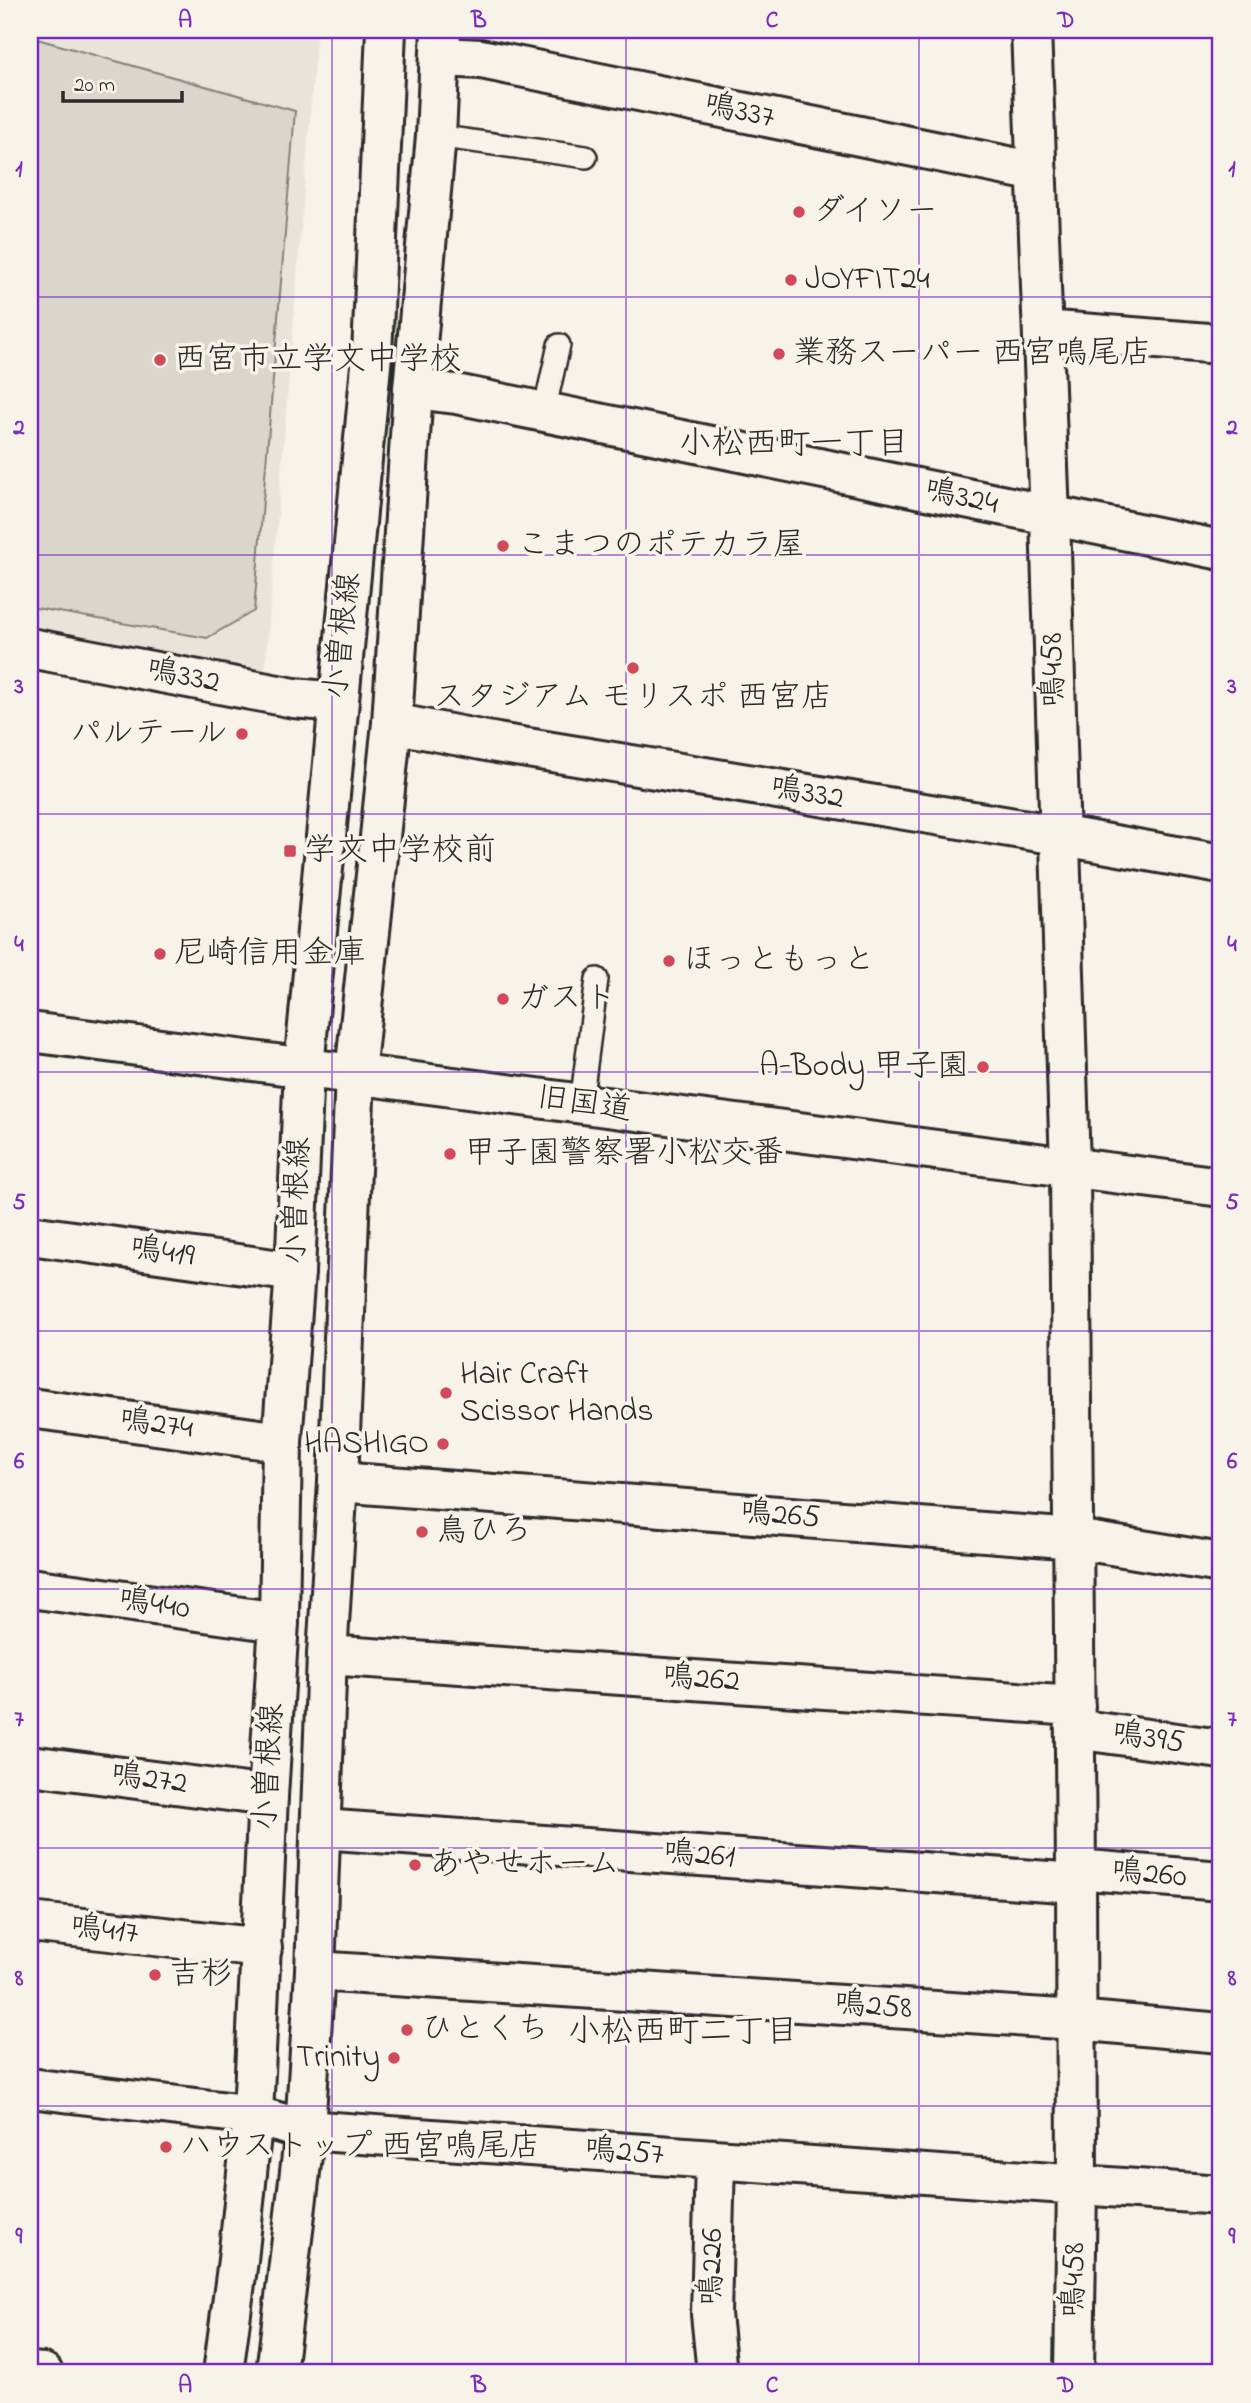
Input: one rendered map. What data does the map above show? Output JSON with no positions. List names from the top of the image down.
{
  "streets": {
    "street": [
      "鳴337",
      "鳴324",
      "小曽根線",
      "鳴458",
      "鳴332",
      "旧国道",
      "鳴419",
      "鳴274",
      "鳴265",
      "鳴440",
      "鳴262",
      "鳴395",
      "鳴272",
      "鳴261",
      "鳴260",
      "鳴417",
      "鳴258",
      "鳴257",
      "鳴226"
    ]
  },
  "crossings": [
    ["鳴337", "小曽根線"],
    ["鳴337", "鳴458"],
    ["鳴324", "小曽根線"],
    ["鳴324", "鳴458"],
    ["小曽根線", "鳴332"],
    ["小曽根線", "旧国道"],
    ["小曽根線", "鳴419"],
    ["小曽根線", "鳴274"],
    ["小曽根線", "鳴265"],
    ["小曽根線", "鳴440"],
    ["小曽根線", "鳴262"],
    ["小曽根線", "鳴272"],
    ["小曽根線", "鳴261"],
    ["小曽根線", "鳴417"],
    ["小曽根線", "鳴258"],
    ["小曽根線", "鳴257"],
    ["鳴458", "鳴332"],
    ["鳴458", "旧国道"],
    ["鳴458", "鳴265"],
    ["鳴458", "鳴262"],
    ["鳴458", "鳴395"],
    ["鳴458", "鳴261"],
    ["鳴458", "鳴260"],
    ["鳴458", "鳴258"],
    ["鳴458", "鳴257"],
    ["鳴262", "鳴395"],
    ["鳴261", "鳴260"],
    ["鳴257", "鳴226"]
  ],
  "districts": ["小松西町一丁目", "小松西町二丁目"],
  "places": {
    "other": [
      "ダイソー",
      "JOYFIT24",
      "業務スーパー 西宮鳴尾店",
      "西宮市立学文中学校",
      "こまつのポテカラ屋",
      "スタジアム モリスポ 西宮店",
      "パルテール",
      "尼崎信用金庫",
      "ほっともっと",
      "ガスト",
      "A-Body 甲子園",
      "甲子園警察署小松交番",
      "Hair Craft Scissor Hands",
      "HASHIGO",
      "鳥ひろ",
      "あやせホーム",
      "吉杉",
      "ひとくち",
      "Trinity",
      "ハウストップ 西宮鳴尾店"
    ],
    "transit": ["学文中学校前"]
  },
  "scale_bar": "20 m",
  "grid": {
    "columns": [
      "A",
      "B",
      "C",
      "D"
    ],
    "rows": [
      "1",
      "2",
      "3",
      "4",
      "5",
      "6",
      "7",
      "8",
      "9"
    ]
  }
}
